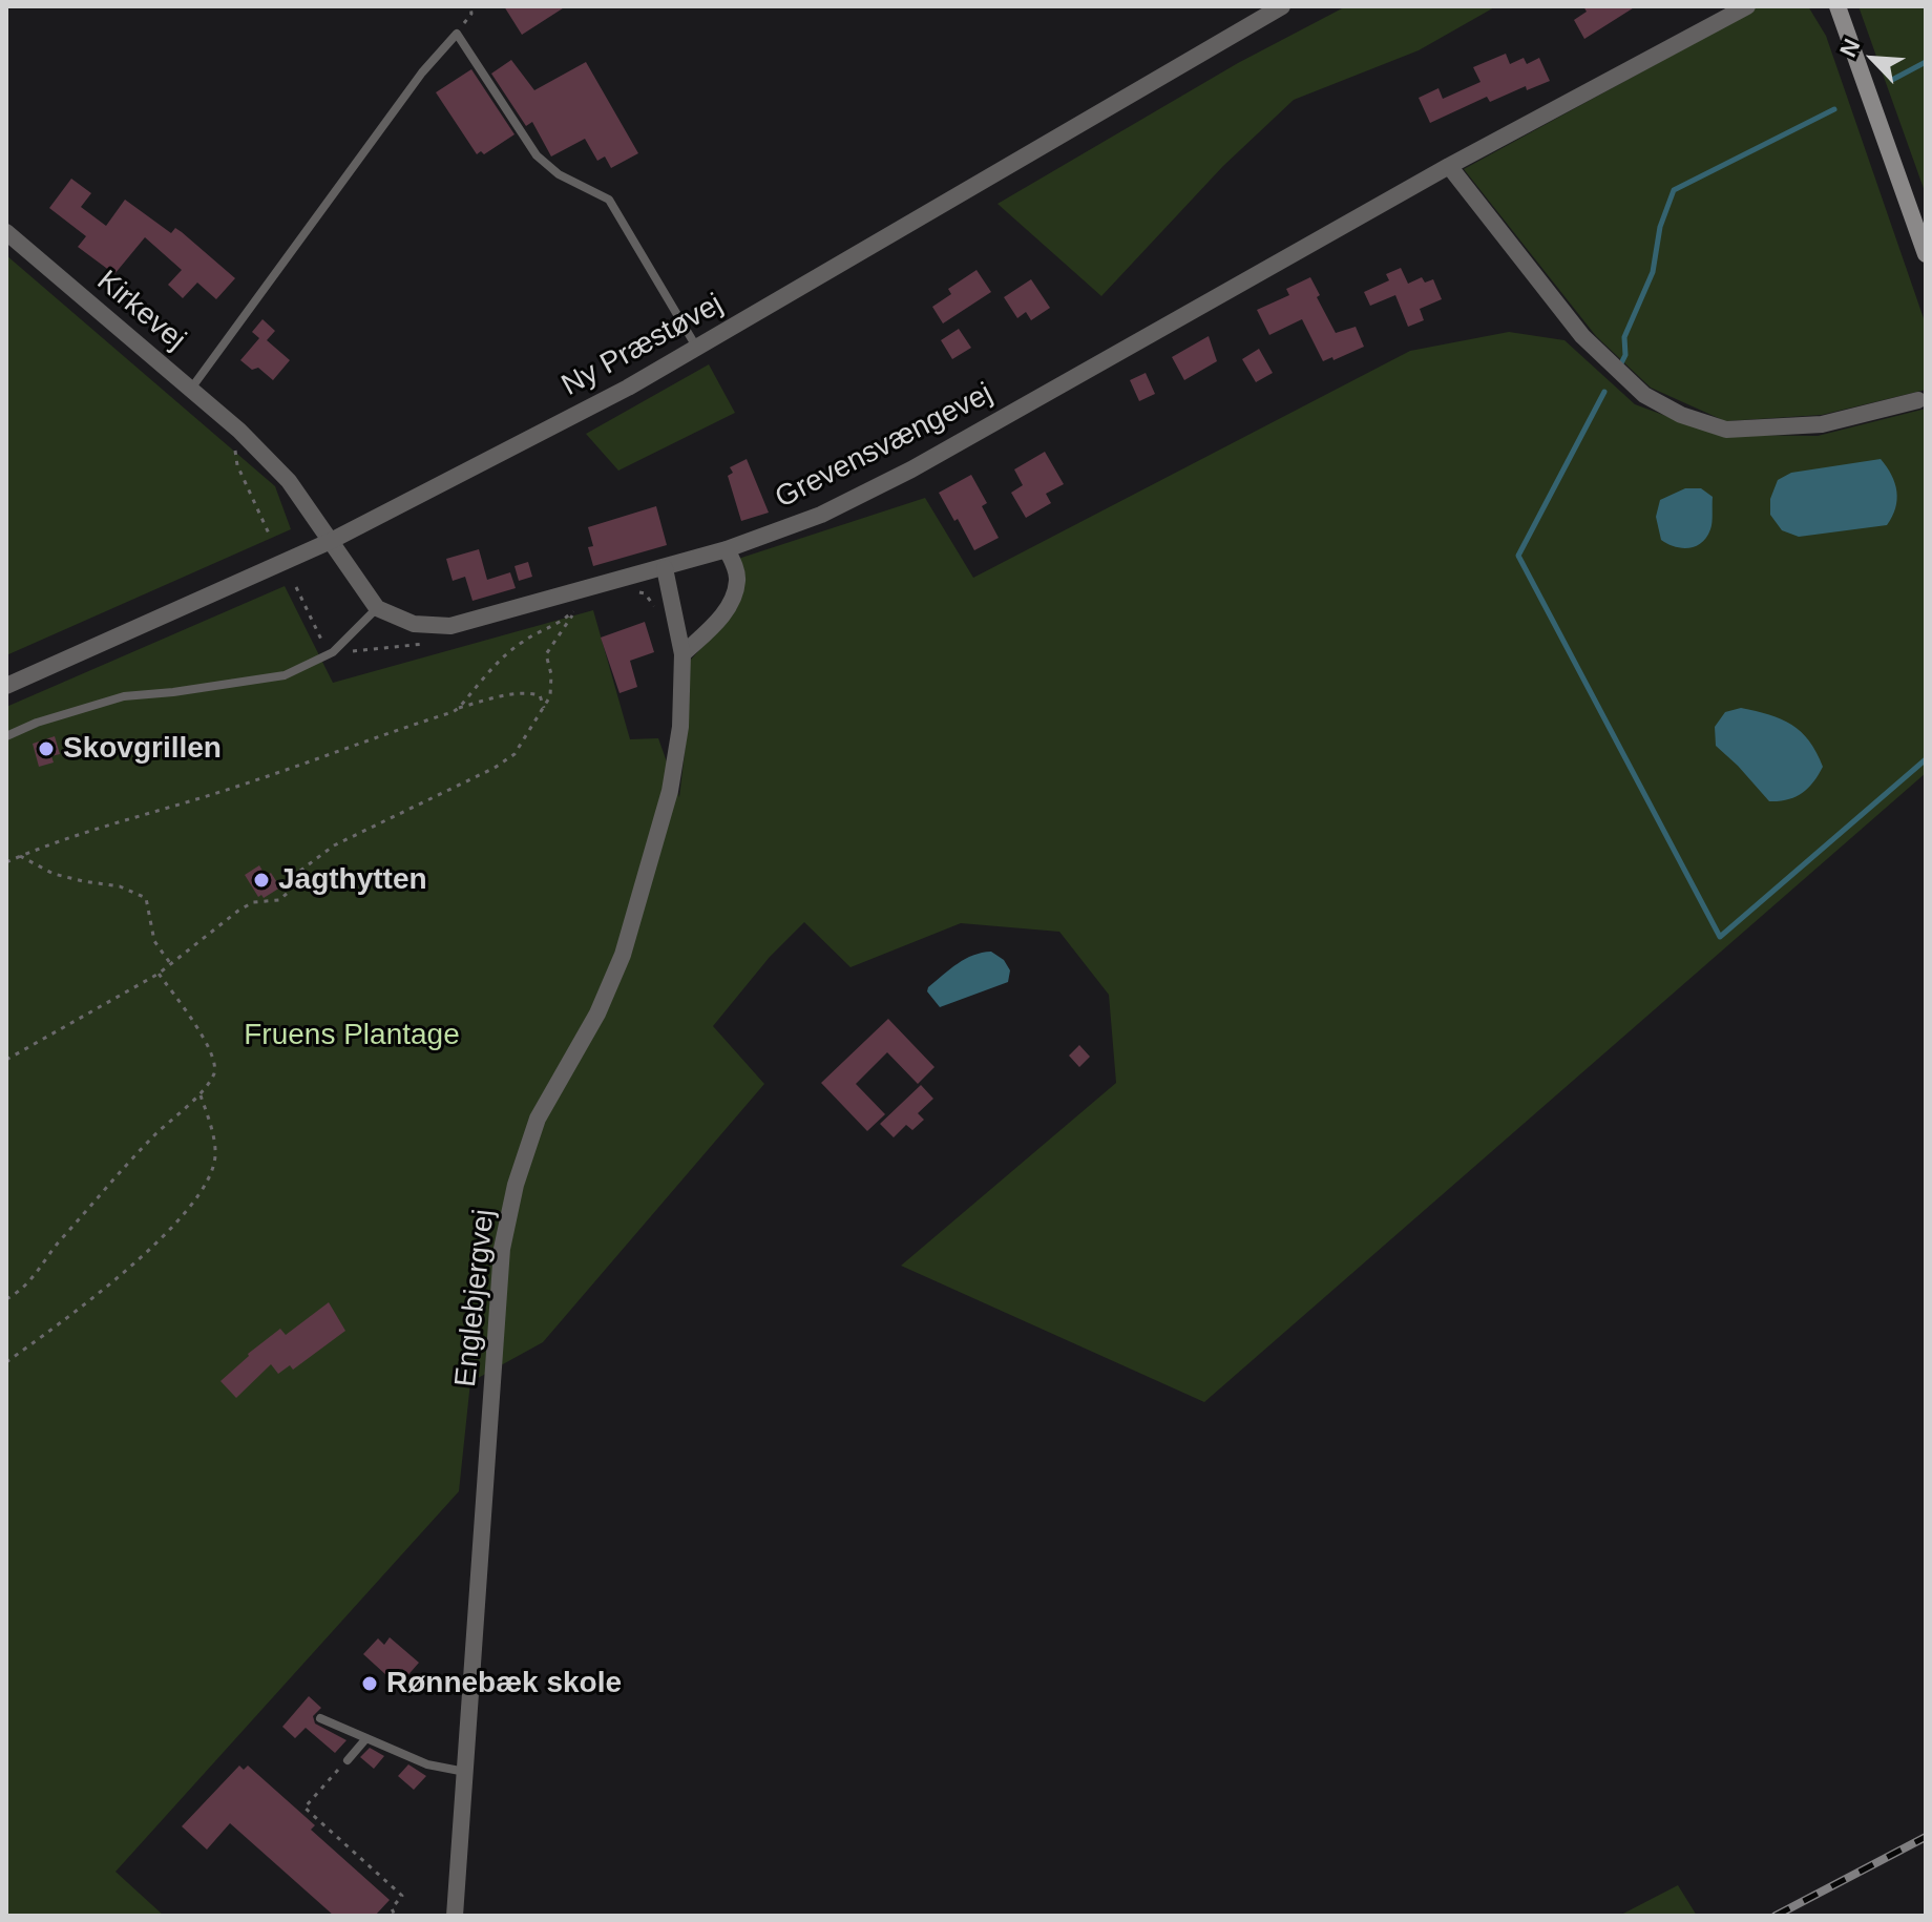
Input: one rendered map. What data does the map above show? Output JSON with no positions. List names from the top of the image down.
{
  "streets": {
    "street": [
      "Kirkevej",
      "Ny Præstøvej",
      "Grevensvængevej",
      "Englebjergvej"
    ]
  },
  "crossings": [
    ["Kirkevej", "Ny Præstøvej"],
    ["Grevensvængevej", "Englebjergvej"]
  ],
  "parks": ["Fruens Plantage"],
  "places": ["Skovgrillen", "Jagthytten", "Rønnebæk skole"],
  "north": "top left"
}
